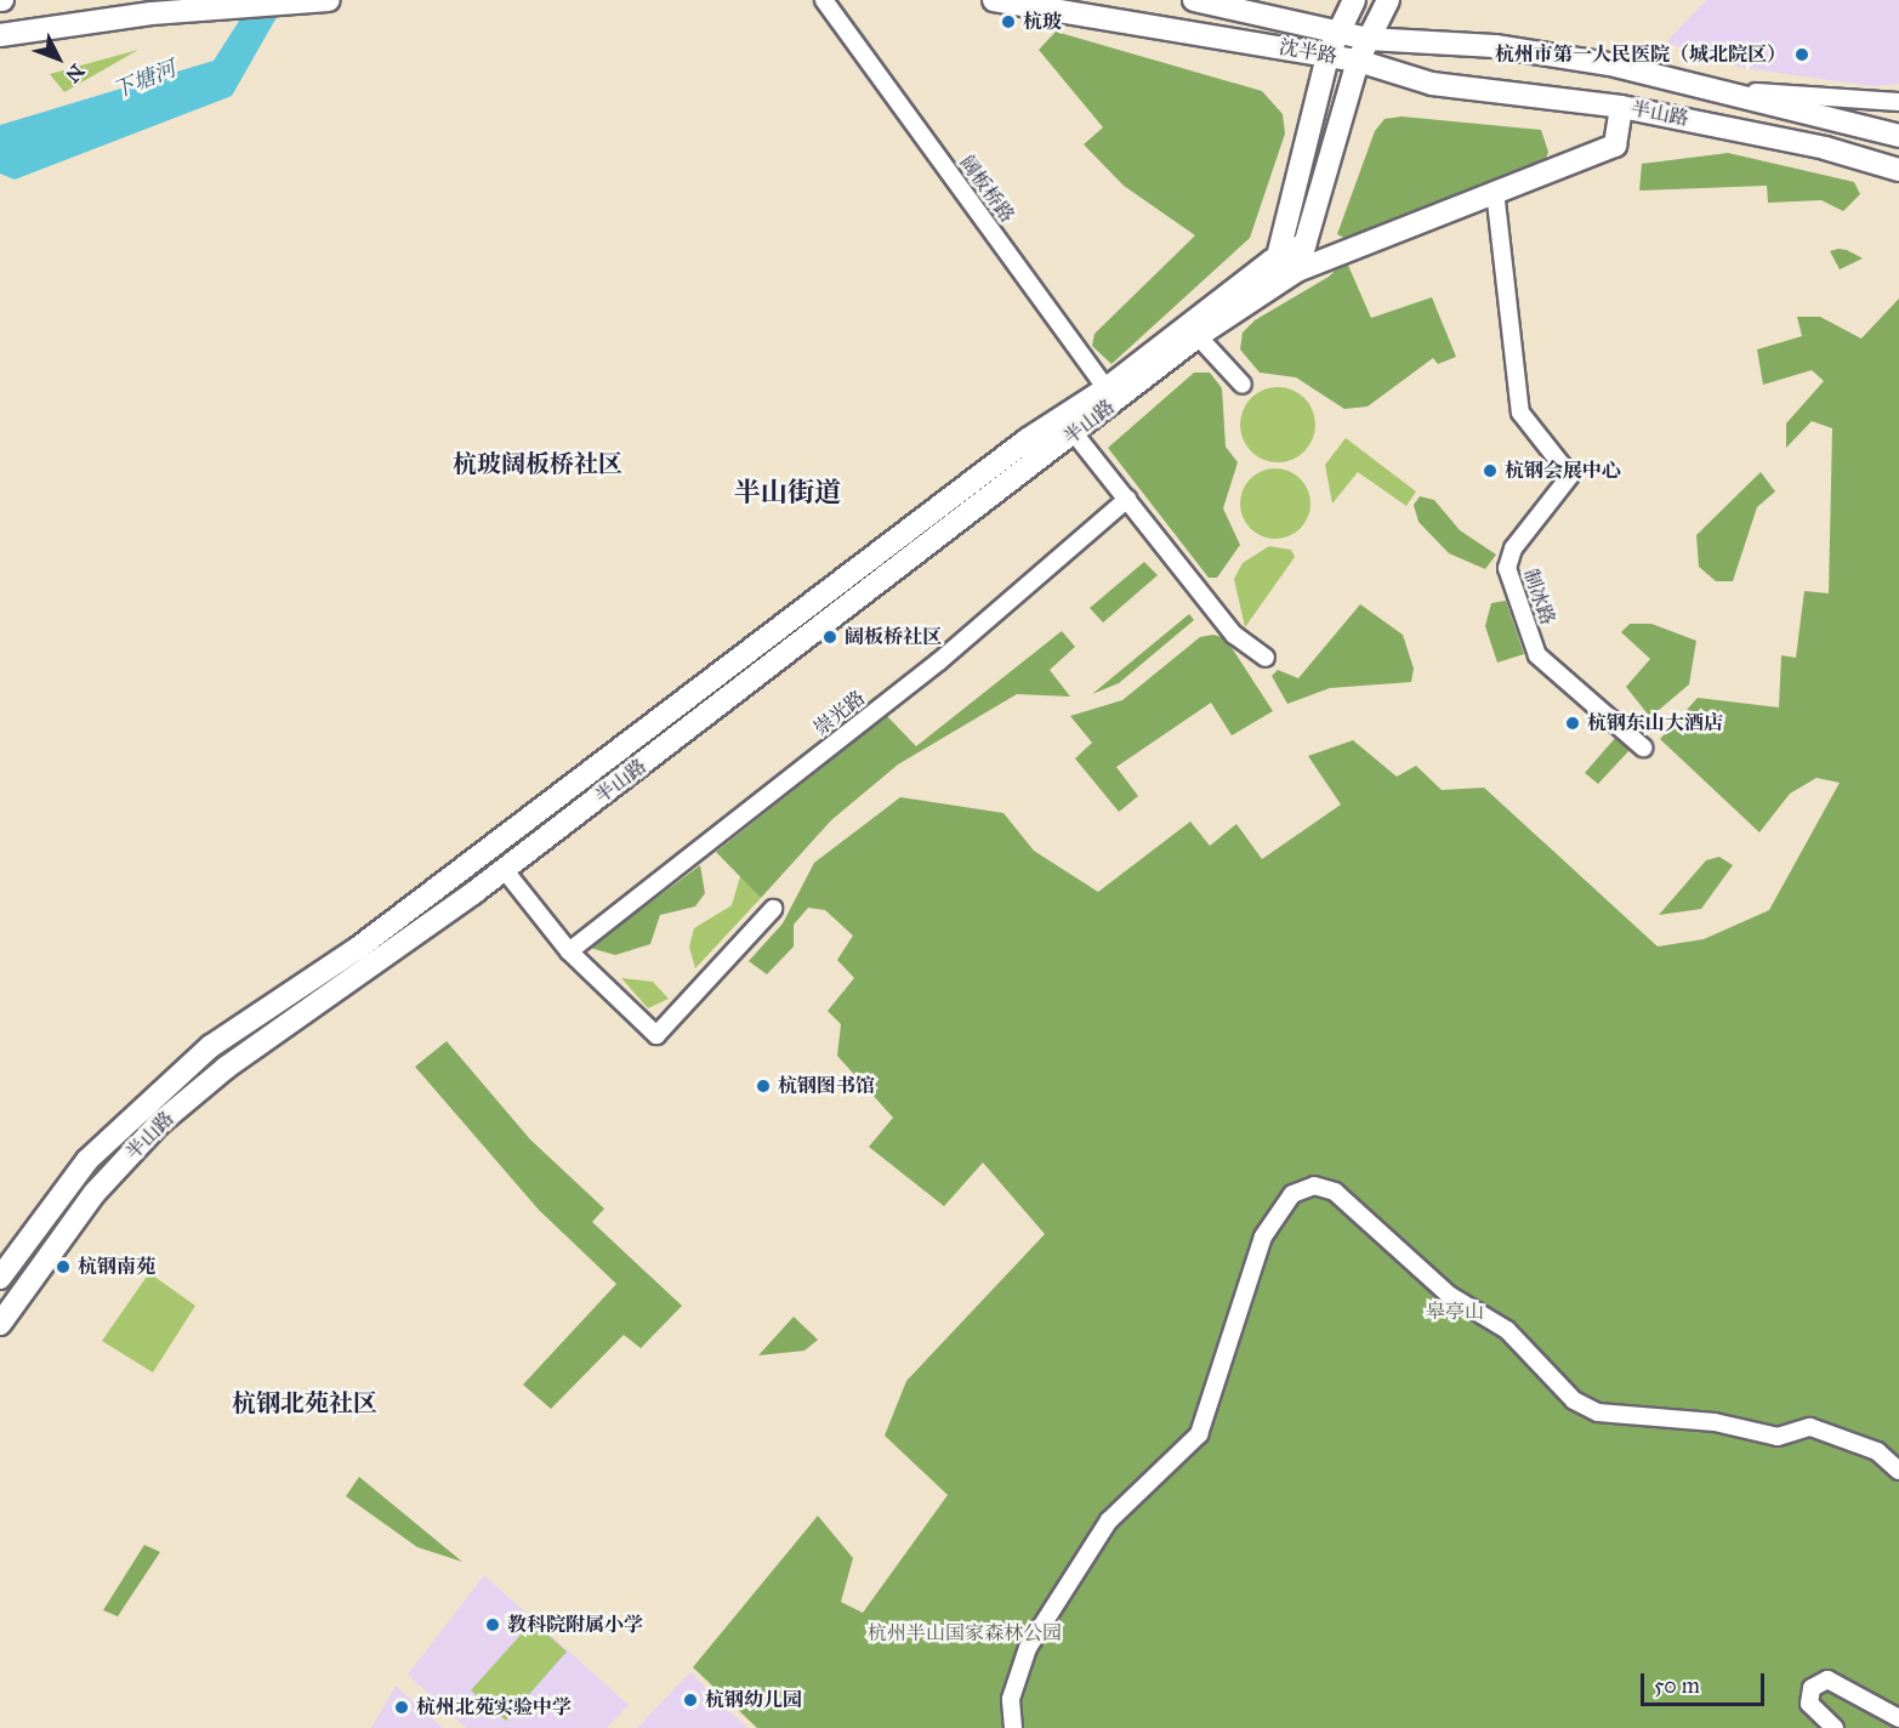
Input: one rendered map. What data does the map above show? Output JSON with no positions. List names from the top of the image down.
{
  "streets": {
    "main road": ["沈半路", "半山路"],
    "street": ["阔板桥路", "制冰路", "崇光路"]
  },
  "crossings": [
    ["沈半路", "半山路"],
    ["半山路", "阔板桥路"],
    ["半山路", "制冰路"]
  ],
  "districts": ["杭玻阔板桥社区", "半山街道", "杭钢北苑社区"],
  "water": ["下塘河"],
  "parks": ["皋亭山", "杭州半山国家森林公园"],
  "places": [
    "杭玻",
    "杭州市第一人民医院（城北院区）",
    "杭钢会展中心",
    "阔板桥社区",
    "杭钢东山大酒店",
    "杭钢图书馆",
    "杭钢南苑",
    "教科院附属小学",
    "杭钢幼儿园",
    "杭州北苑实验中学"
  ],
  "scale_bar": "50 m",
  "north": "bottom right"
}
